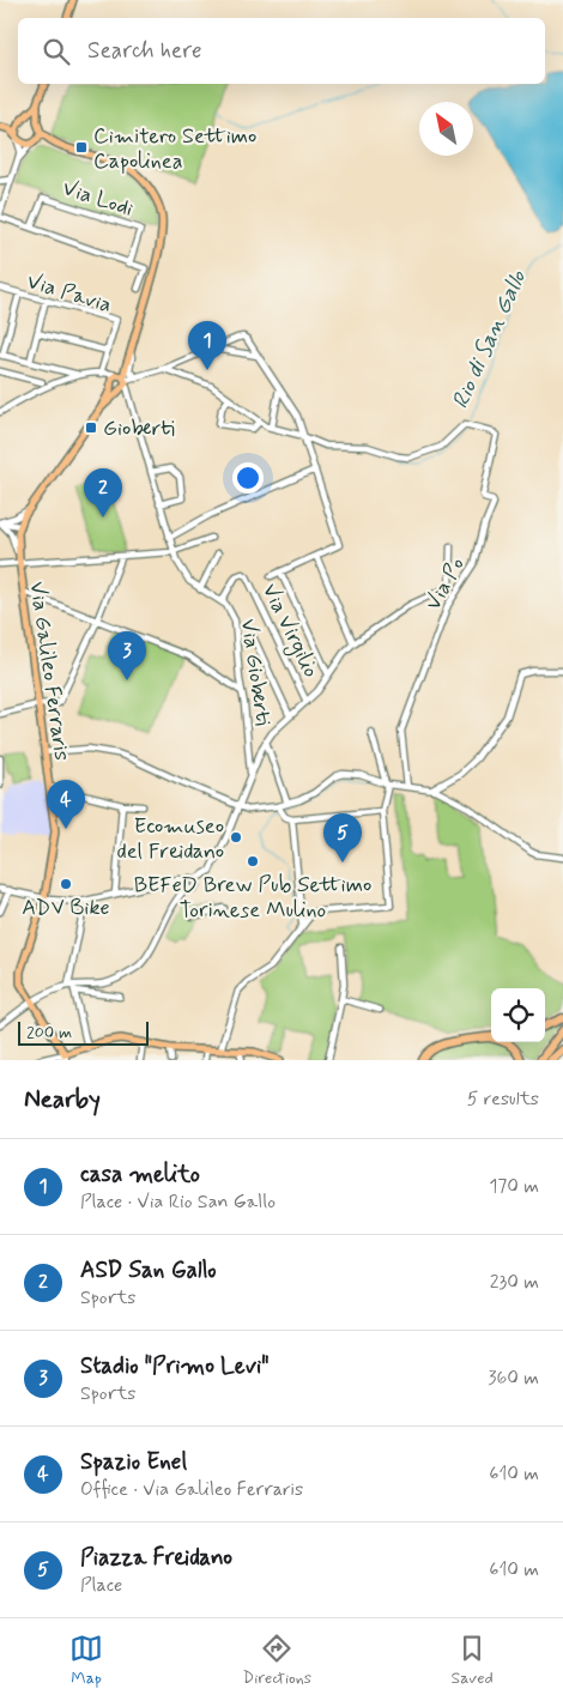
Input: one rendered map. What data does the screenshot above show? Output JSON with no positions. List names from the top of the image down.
{
  "streets": {
    "main road": ["Via Galileo Ferraris"],
    "street": [
      "Via Lodi",
      "Via Pavia",
      "Via Po",
      "Via Virgilio",
      "Via Gioberti"
    ]
  },
  "crossings": [
    ["Via Virgilio", "Via Gioberti"]
  ],
  "water": ["Rio di San Gallo"],
  "places": {
    "transit": ["Cimitero Settimo Capolinea", "Gioberti"],
    "other": ["Ecomuseo del Freidano", "BEFeD Brew Pub Settimo Torinese Mulino", "ADV Bike"]
  },
  "scale_bar": "200 m",
  "north": "top left",
  "page": {
    "search": "Search here",
    "pins": [
      "1",
      "2",
      "3",
      "4",
      "5"
    ],
    "scale": "200 m",
    "heading": ["Nearby", "5 results"],
    "list": [
      {
        "mark": "1",
        "name": "casa melito",
        "note": "Place · Via Rio San Gallo",
        "value": "170 m"
      },
      {
        "mark": "2",
        "name": "ASD San Gallo",
        "note": "Sports",
        "value": "230 m"
      },
      {
        "mark": "3",
        "name": "Stadio \"Primo Levi\"",
        "note": "Sports",
        "value": "360 m"
      },
      {
        "mark": "4",
        "name": "Spazio Enel",
        "note": "Office · Via Galileo Ferraris",
        "value": "610 m"
      },
      {
        "mark": "5",
        "name": "Piazza Freidano",
        "note": "Place",
        "value": "610 m"
      }
    ],
    "nav": ["Map", "Directions", "Saved"]
  }
}
